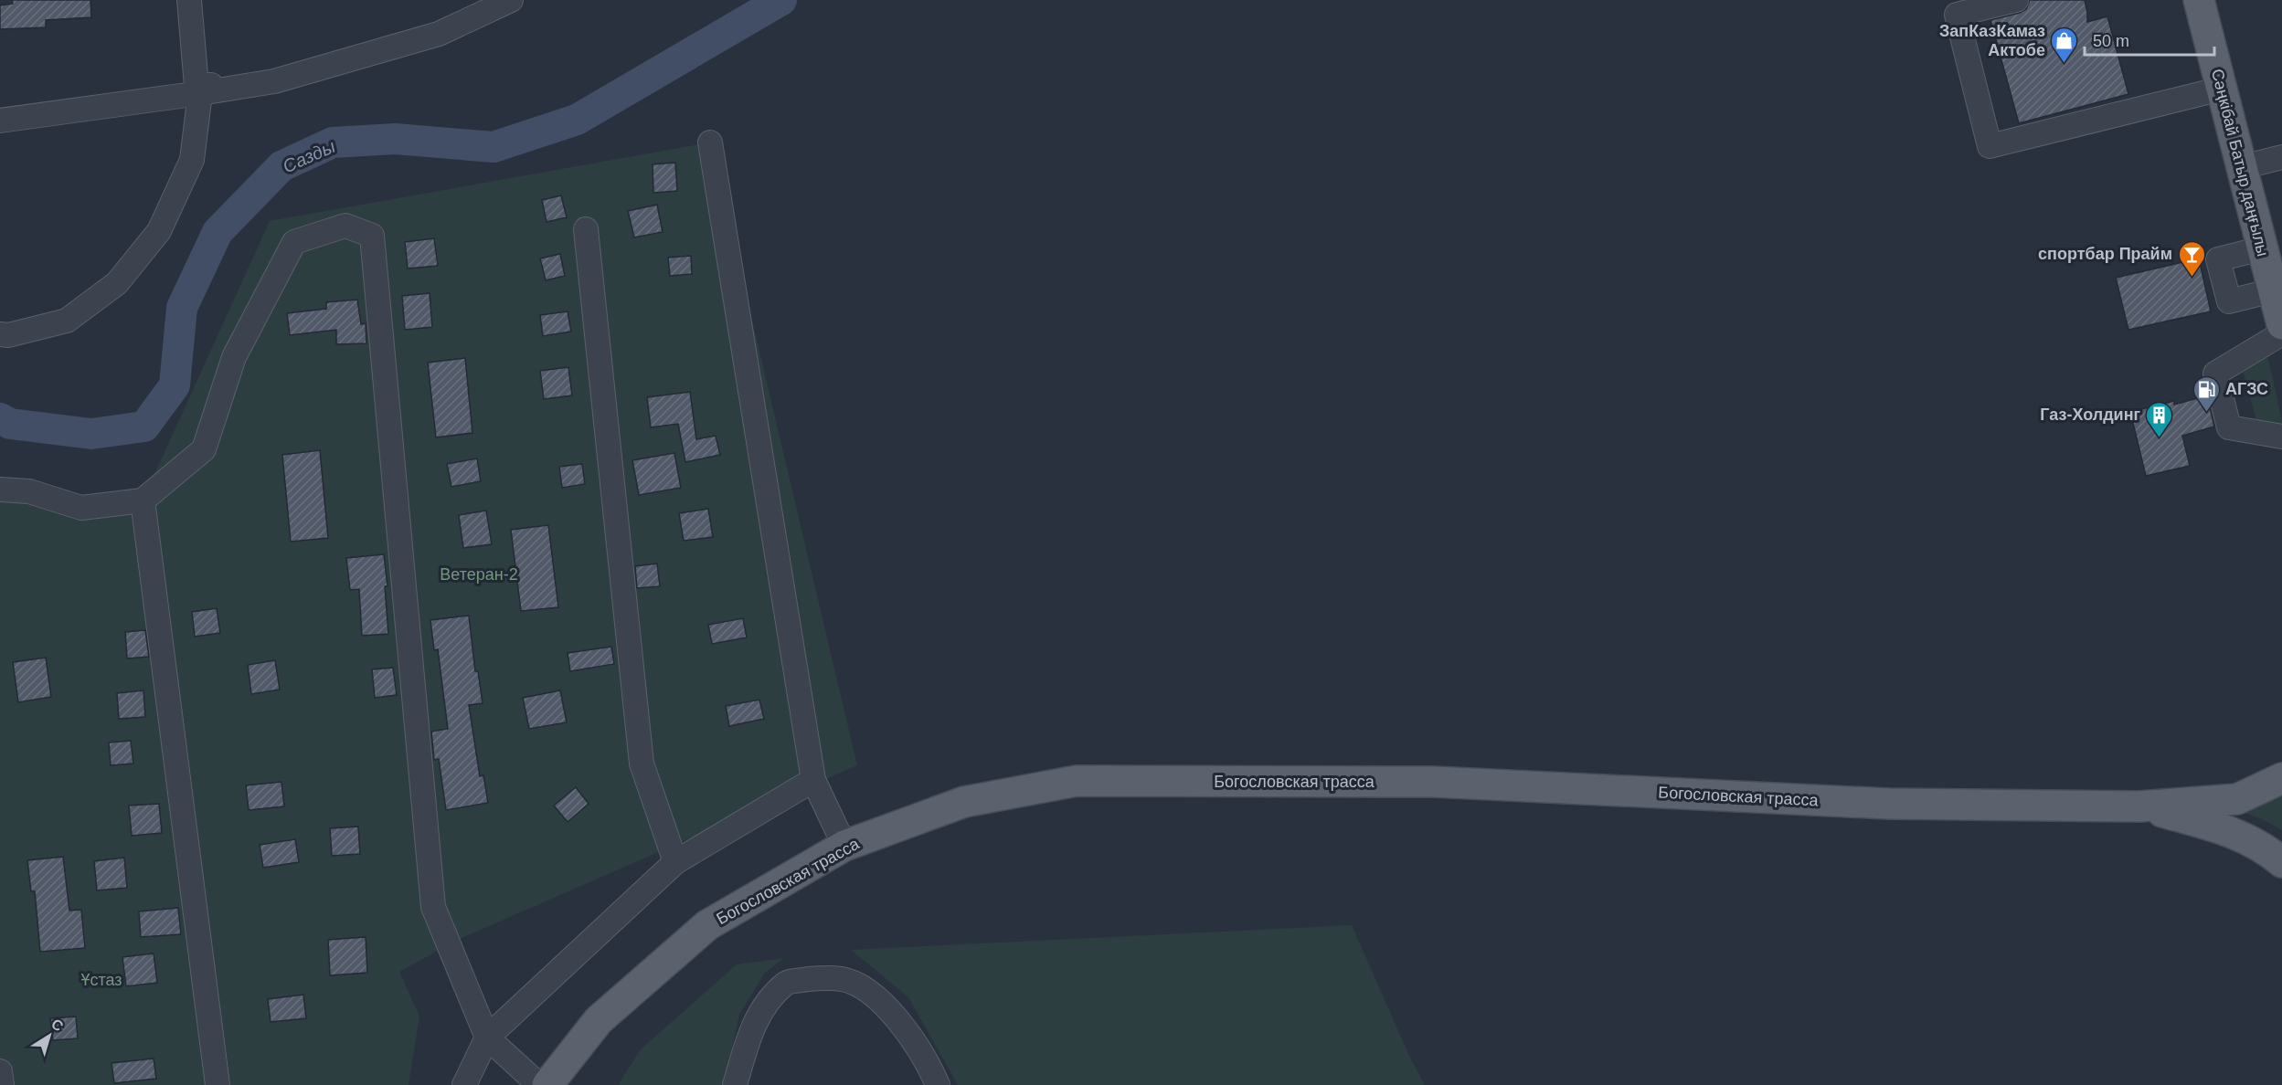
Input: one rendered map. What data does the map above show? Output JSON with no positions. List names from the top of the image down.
{
  "streets": {
    "main road": ["Сәңкібай Батыр даңғылы", "Богословская трасса"]
  },
  "water": ["Сазды"],
  "parks": ["Ветеран-2", "Ұстаз"],
  "places": {
    "shop": ["ЗапКазКамаз Актобе"],
    "bar": ["спортбар Прайм"],
    "fuel station": ["АГЗС"],
    "building": ["Газ-Холдинг"]
  },
  "scale_bar": "50 m",
  "north": "top right"
}
